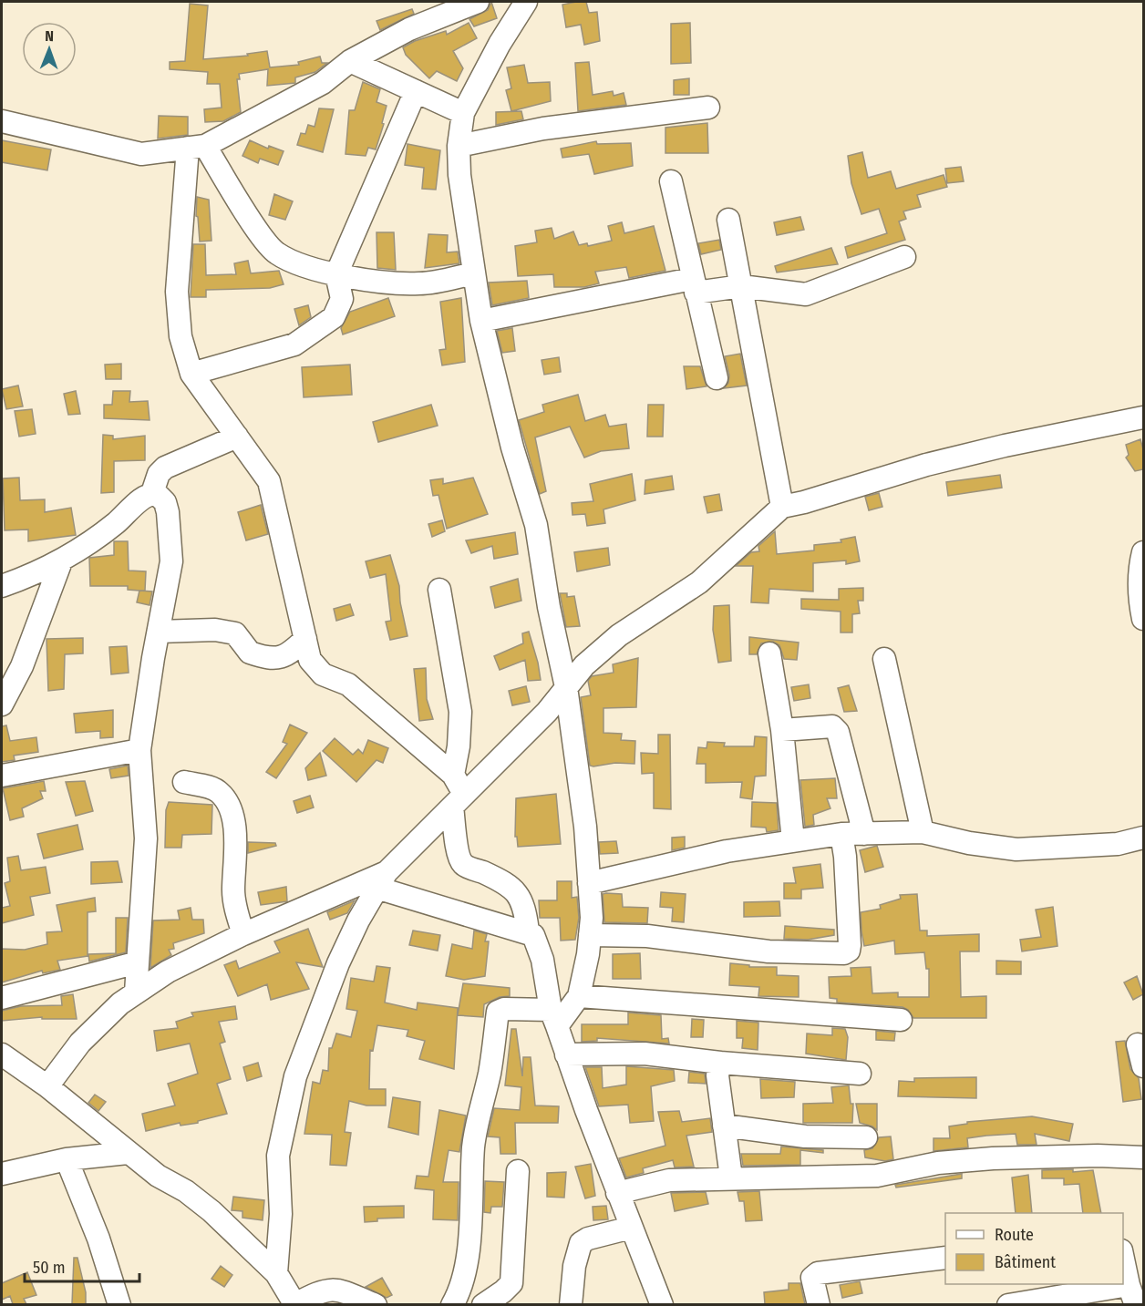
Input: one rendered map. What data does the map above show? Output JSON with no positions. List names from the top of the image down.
{
  "legend": ["Route", "Bâtiment"],
  "scale_bar": "50 m",
  "north": "top"
}
